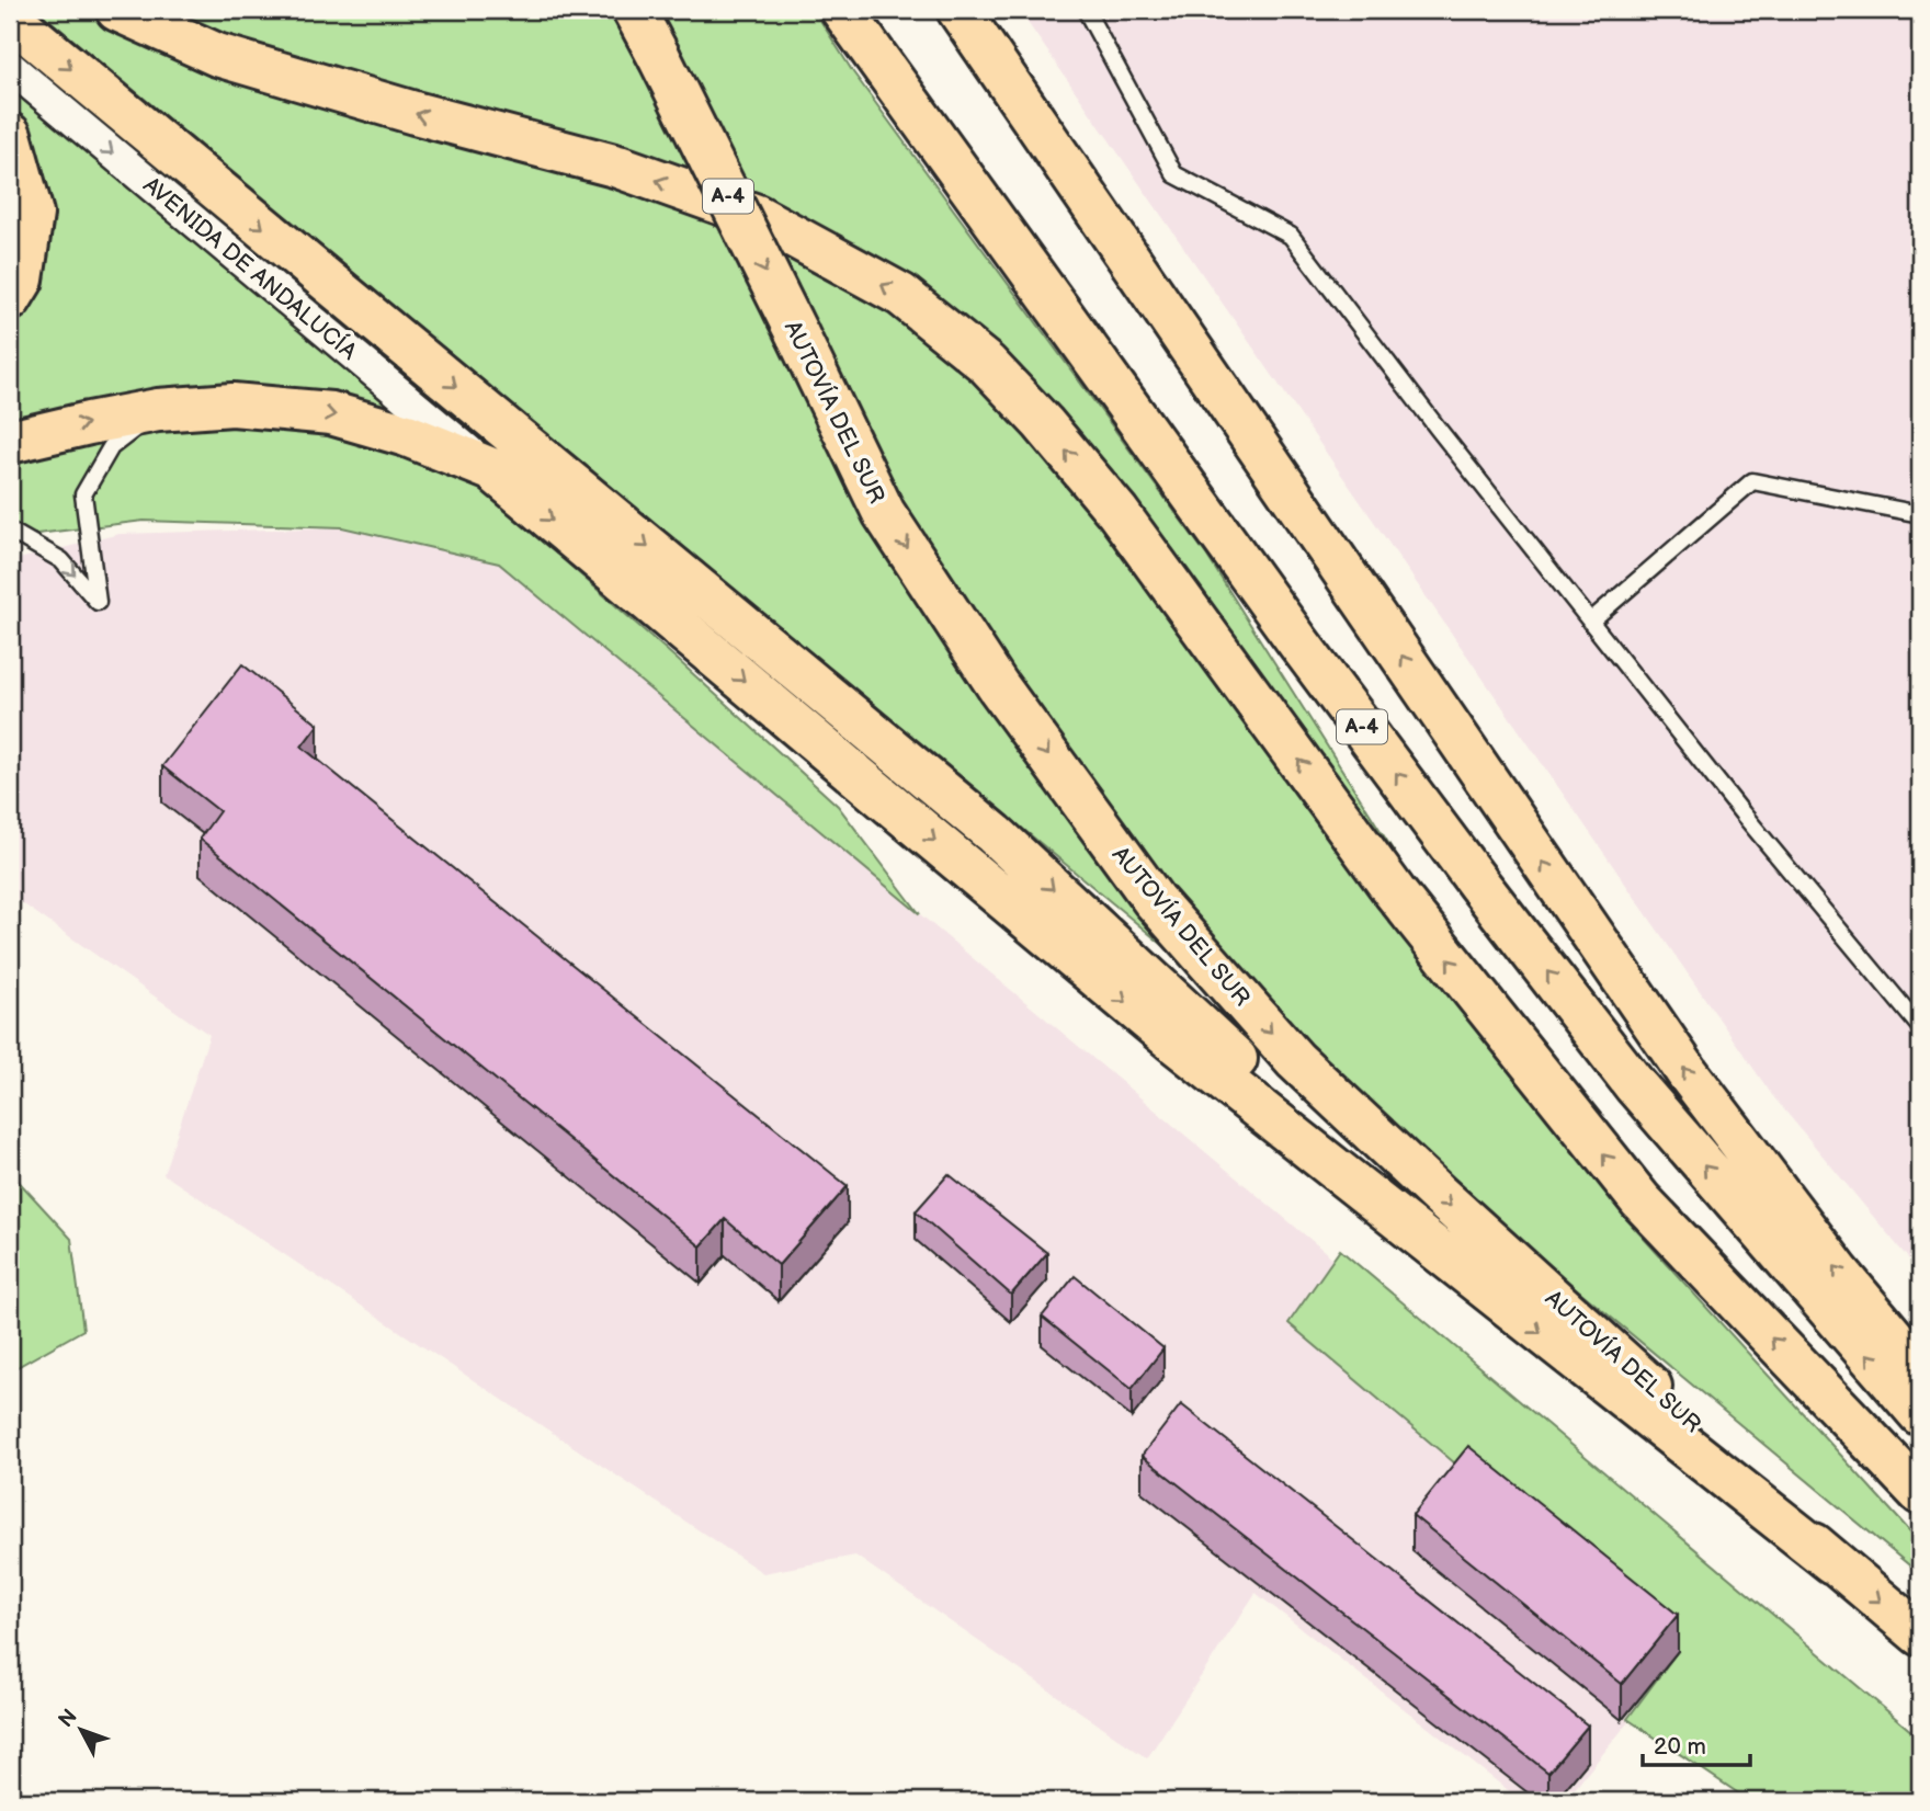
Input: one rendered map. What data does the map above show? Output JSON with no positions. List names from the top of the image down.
{
  "streets": {
    "highway": ["A-4", "AUTOVÍA DEL SUR"],
    "street": ["AVENIDA DE ANDALUCÍA"]
  },
  "one_way": ["AVENIDA DE ANDALUCÍA"],
  "scale_bar": "20 m",
  "north": "top left"
}
